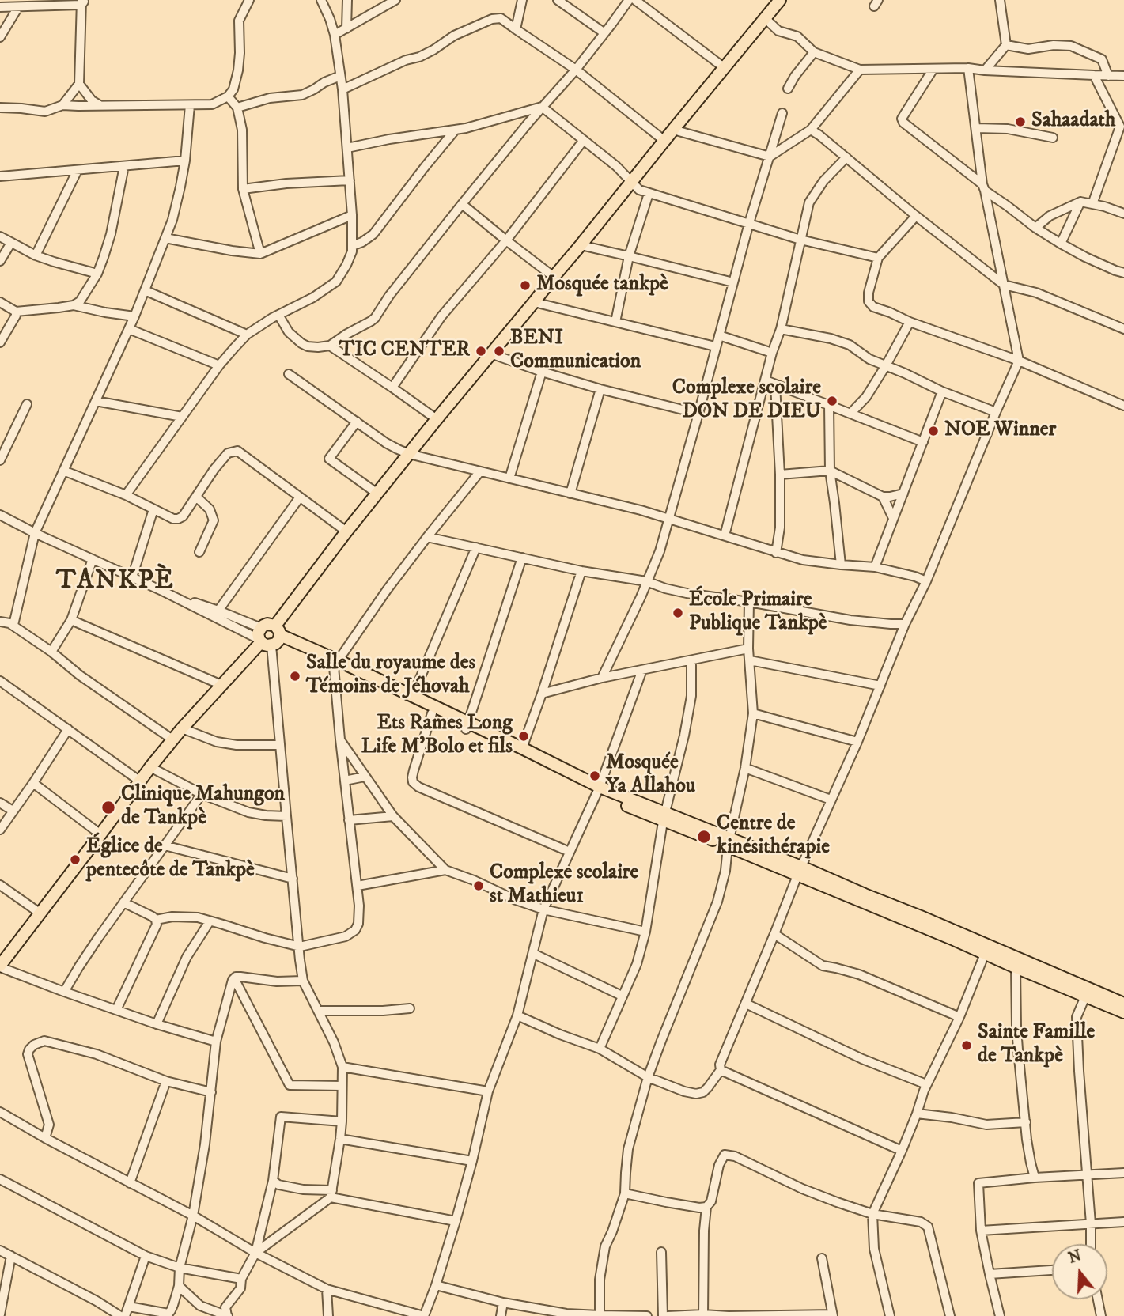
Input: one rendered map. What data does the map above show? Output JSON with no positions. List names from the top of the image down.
{
  "districts": ["TANKPÈ"],
  "places": [
    "Sahaadath",
    "Mosquée tankpè",
    "TIC CENTER",
    "BENI Communication",
    "Complexe scolaire DON DE DIEU",
    "NOE Winner",
    "École Primaire Publique Tankpè",
    "Salle du royaume des Témoins de Jéhovah",
    "Ets Rames Long Life M'Bolo et fils",
    "Mosquée Ya Allahou",
    "Clinique Mahungon de Tankpè",
    "Centre de kinésithérapie",
    "Églice de pentecôte de Tankpè",
    "Complexe scolaire st Mathieu1",
    "Sainte Famille de Tankpè"
  ],
  "north": "top"
}
